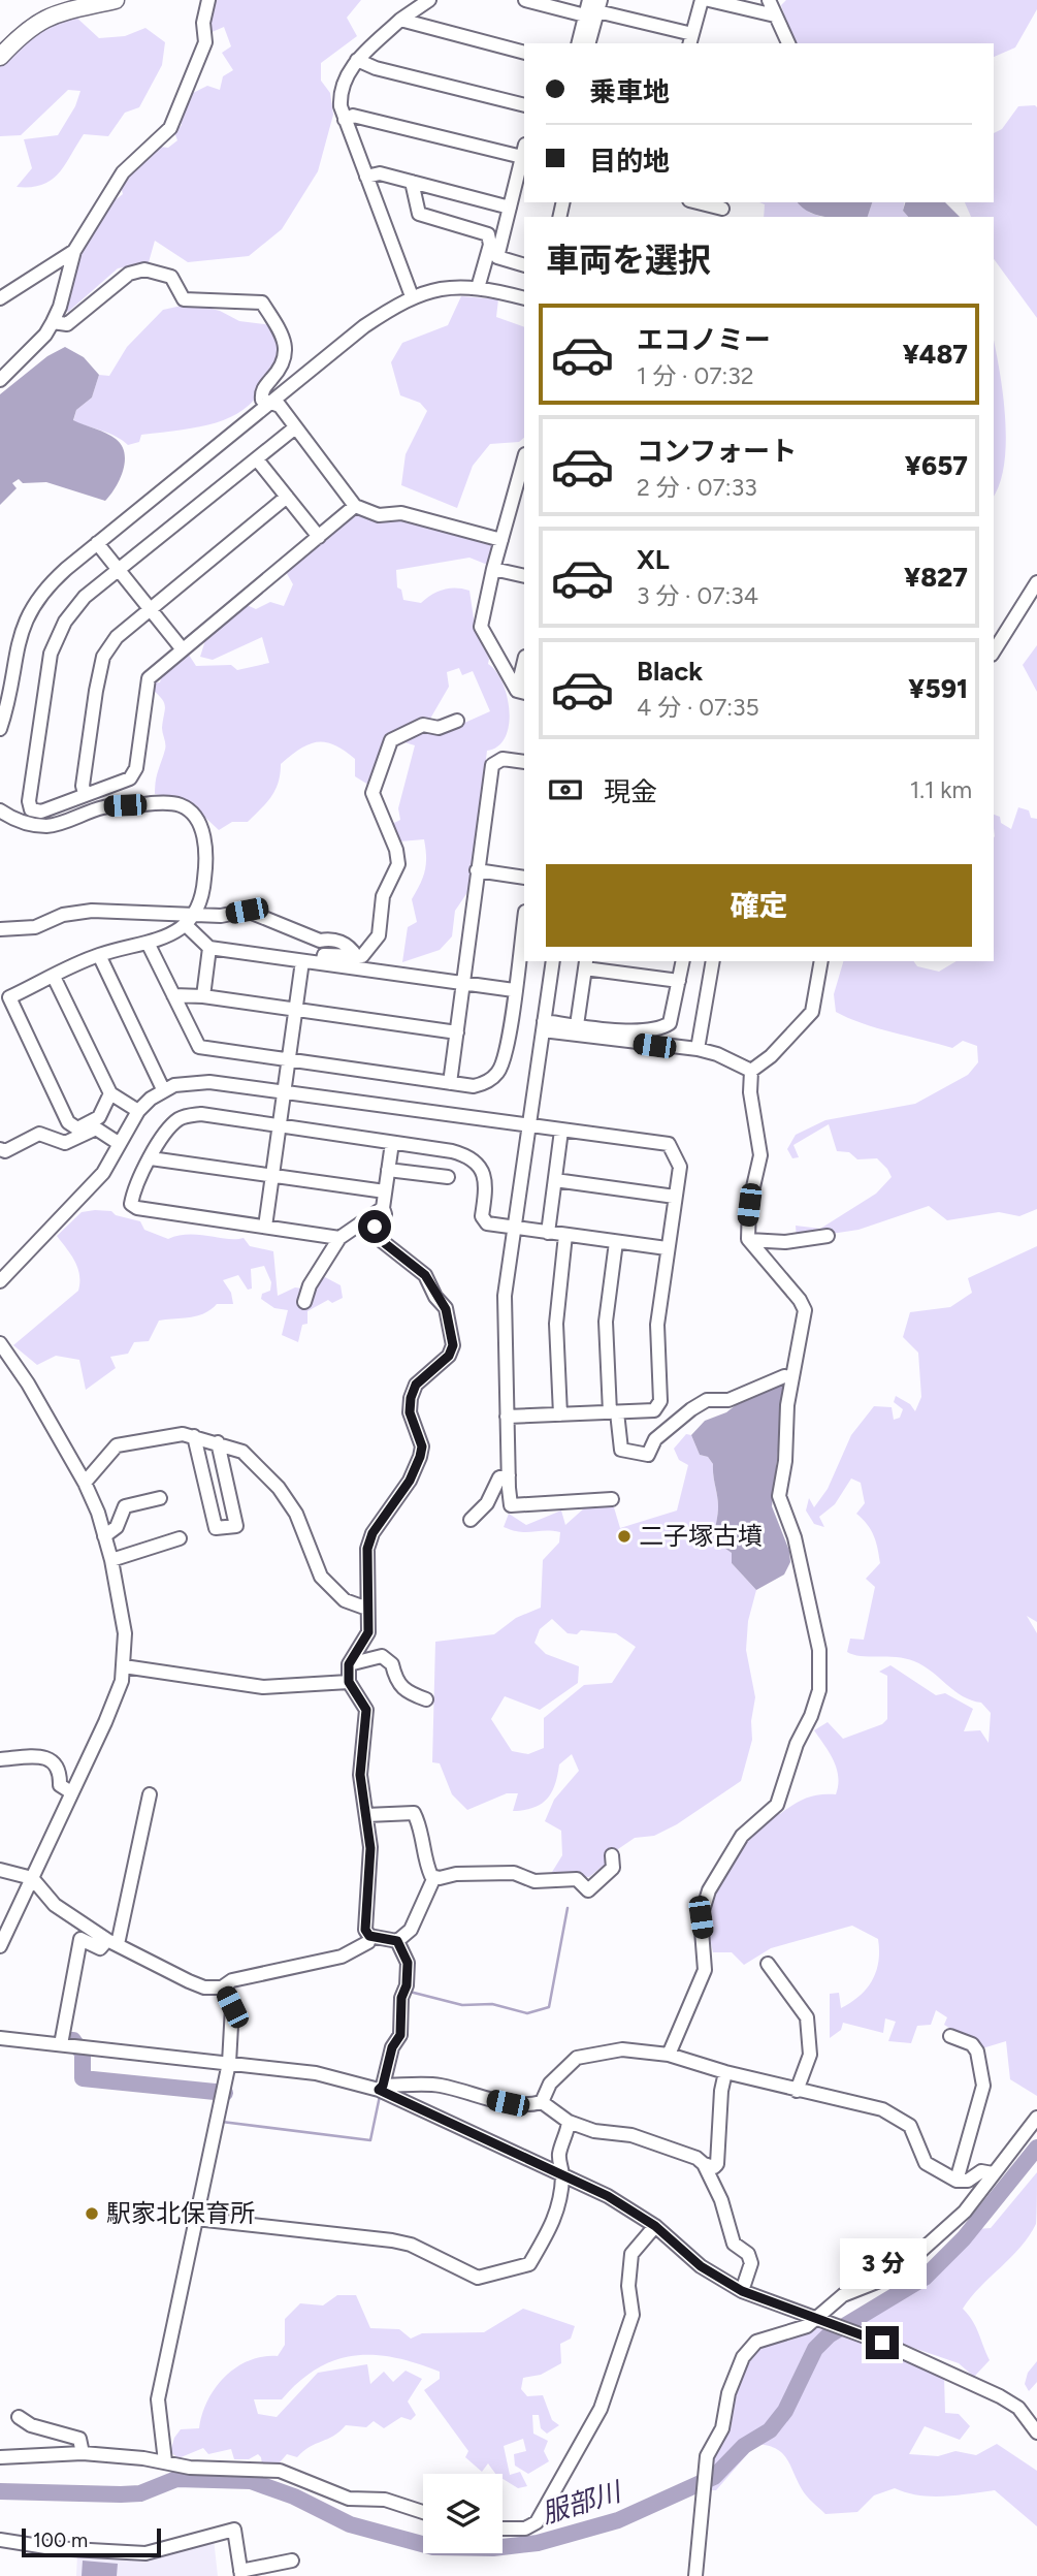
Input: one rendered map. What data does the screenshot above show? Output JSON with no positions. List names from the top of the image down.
{
  "water": ["服部川"],
  "places": ["二子塚古墳", "駅家北保育所"],
  "scale_bar": "100 m",
  "page": {
    "banner": ["乗車地", "目的地"],
    "heading": "車両を選択",
    "list": [
      {
        "name": "エコノミー",
        "note": "1 分 · 07:32",
        "value": "¥487"
      },
      {
        "name": "コンフォート",
        "note": "2 分 · 07:33",
        "value": "¥657"
      },
      {
        "name": "XL",
        "note": "3 分 · 07:34",
        "value": "¥827"
      },
      {
        "name": "Black",
        "note": "4 分 · 07:35",
        "value": "¥591"
      }
    ],
    "pay": ["現金", "1.1 km"],
    "buttons": "確定",
    "bubble": "3 分",
    "scale": "100 m"
  }
}
